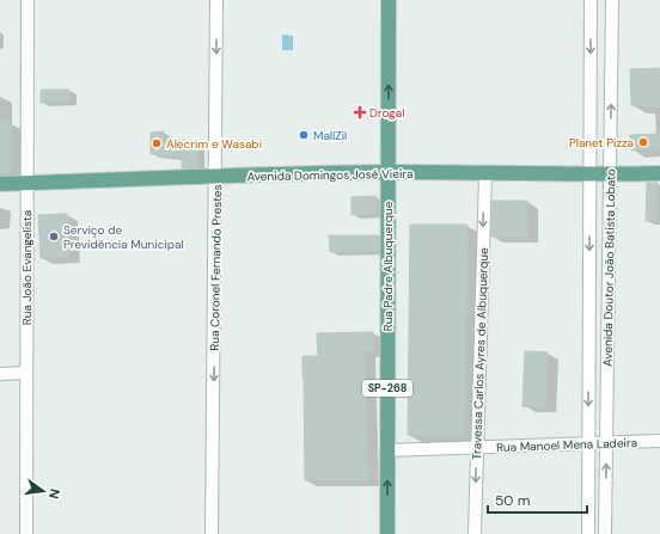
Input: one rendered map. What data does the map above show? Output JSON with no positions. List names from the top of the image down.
{
  "streets": {
    "main road": ["Avenida Domingos José Vieira", "Rua Padre Albuquerque", "SP-268"],
    "street": [
      "Rua João Evangelista",
      "Rua Coronel Fernando Prestes",
      "Avenida Doutor João Batista Lobato",
      "Travessa Carlos Ayres de Albuquerque",
      "Rua Manoel Mena Ladeira"
    ]
  },
  "crossings": [
    ["Avenida Domingos José Vieira", "Rua Padre Albuquerque"],
    ["Avenida Domingos José Vieira", "Rua João Evangelista"],
    ["Avenida Domingos José Vieira", "Rua Coronel Fernando Prestes"],
    ["Avenida Domingos José Vieira", "Avenida Doutor João Batista Lobato"],
    ["Avenida Domingos José Vieira", "Travessa Carlos Ayres de Albuquerque"],
    ["Rua Padre Albuquerque", "Rua Manoel Mena Ladeira"],
    ["Avenida Doutor João Batista Lobato", "Rua Manoel Mena Ladeira"],
    ["Travessa Carlos Ayres de Albuquerque", "Rua Manoel Mena Ladeira"]
  ],
  "one_way": ["Rua Padre Albuquerque", "Rua Coronel Fernando Prestes", "Travessa Carlos Ayres de Albuquerque"],
  "places": {
    "health": ["Drogal"],
    "other": [
      "MallZil",
      "Planet Pizza",
      "Alecrim e Wasabi",
      "Serviço de Previdência Municipal"
    ]
  },
  "scale_bar": "50 m",
  "north": "right"
}
